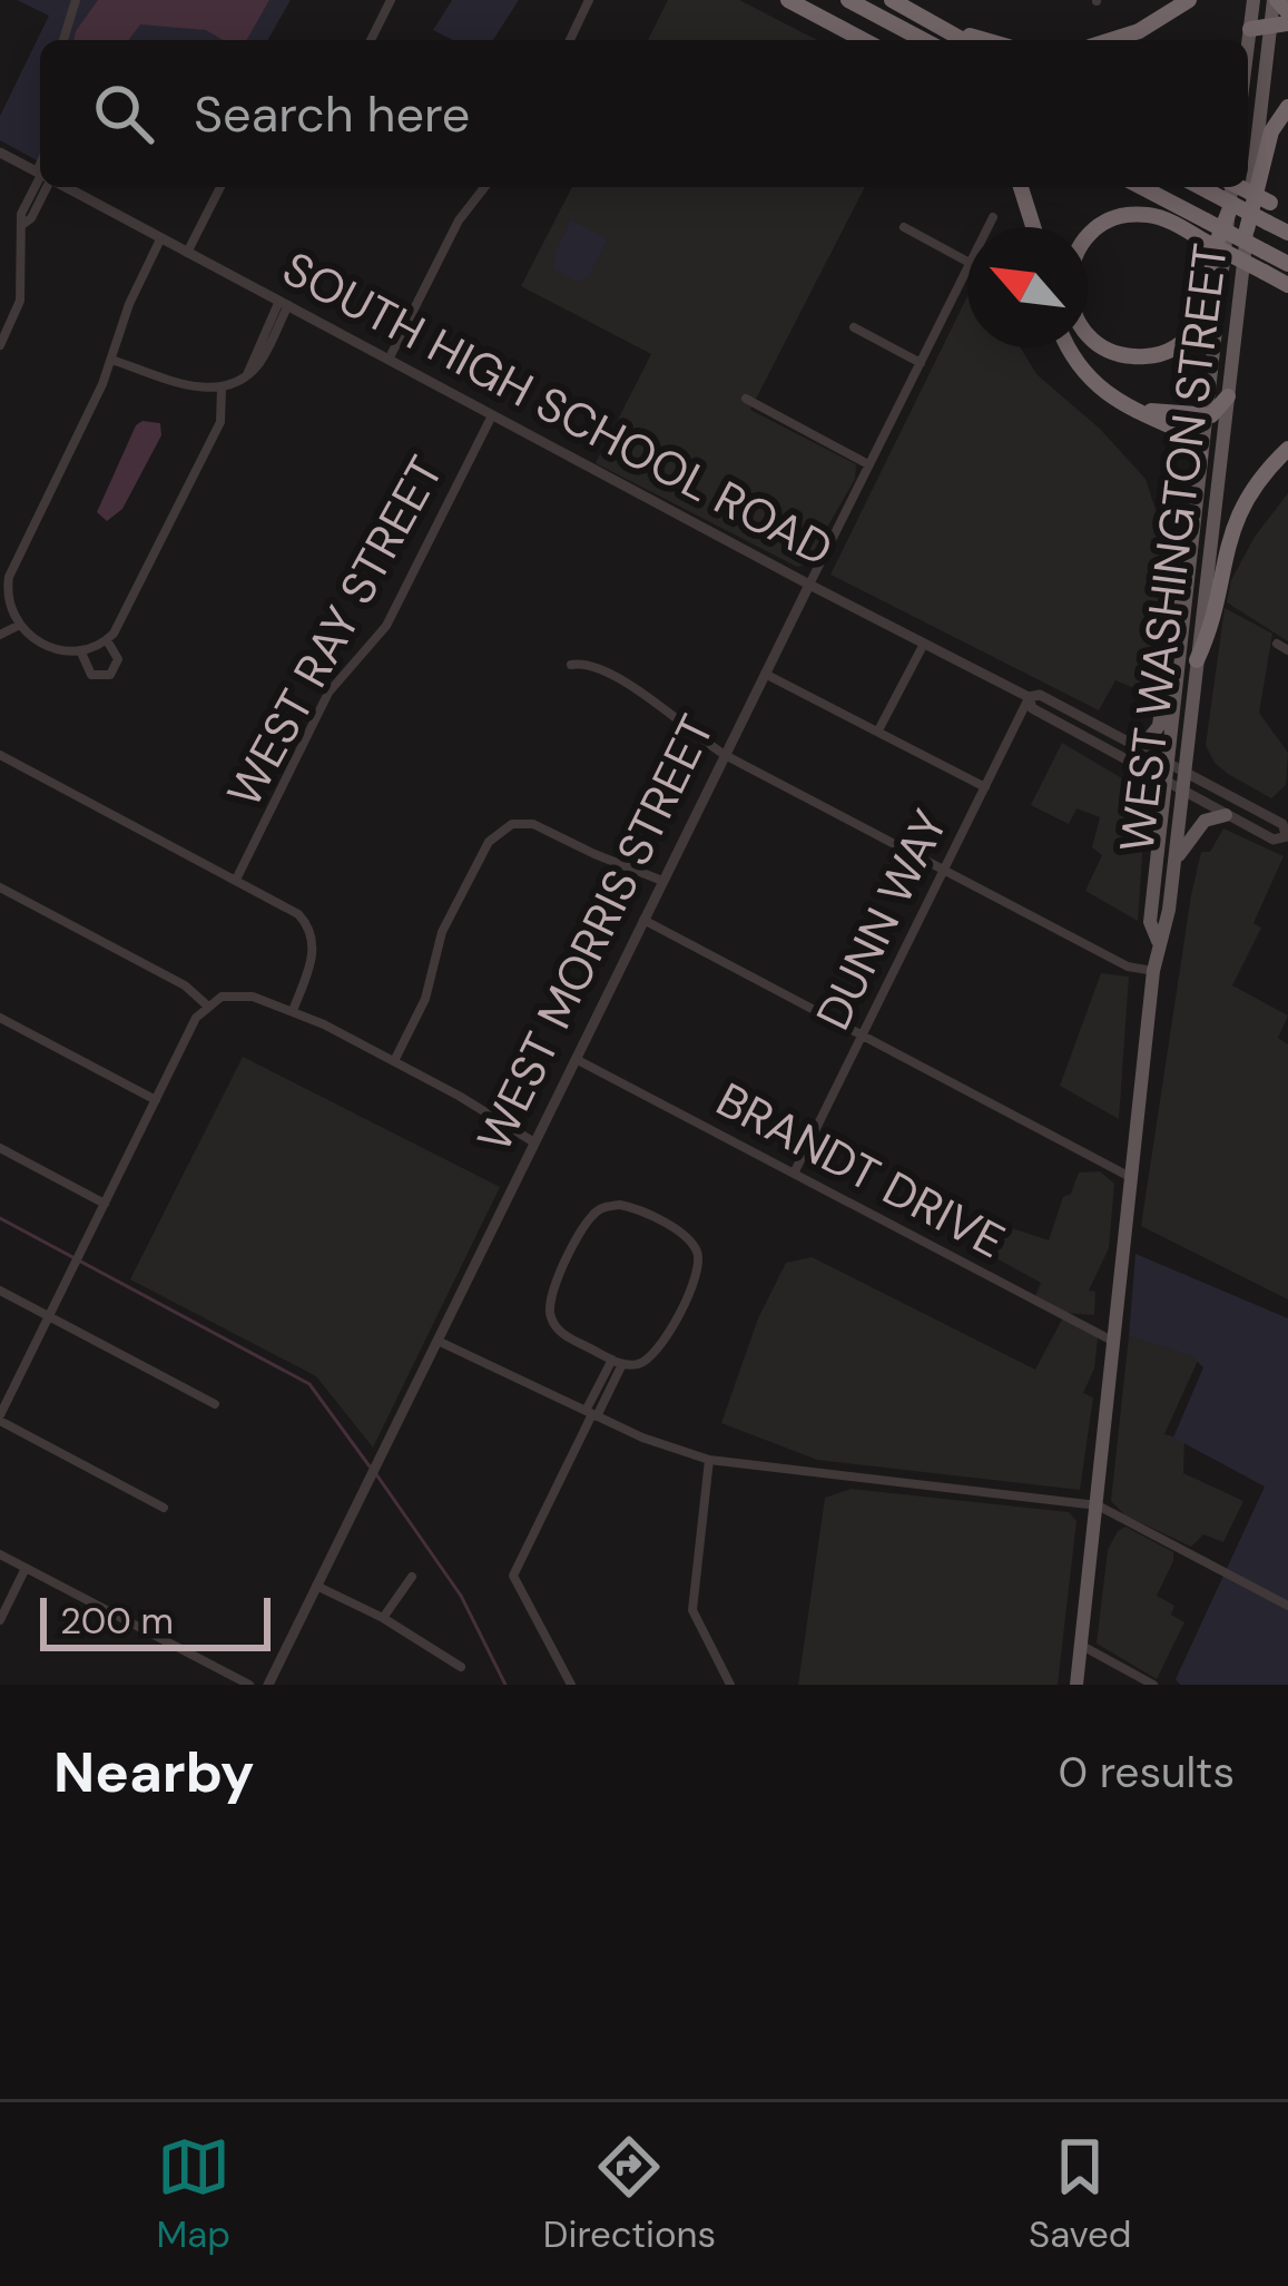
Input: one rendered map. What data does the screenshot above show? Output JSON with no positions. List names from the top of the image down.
{
  "streets": {
    "main road": ["WEST WASHINGTON STREET"],
    "street": [
      "SOUTH HIGH SCHOOL ROAD",
      "WEST RAY STREET",
      "DUNN WAY",
      "WEST MORRIS STREET",
      "BRANDT DRIVE"
    ]
  },
  "crossings": [
    ["SOUTH HIGH SCHOOL ROAD", "WEST WASHINGTON STREET"],
    ["SOUTH HIGH SCHOOL ROAD", "WEST RAY STREET"],
    ["SOUTH HIGH SCHOOL ROAD", "DUNN WAY"],
    ["SOUTH HIGH SCHOOL ROAD", "WEST MORRIS STREET"],
    ["WEST WASHINGTON STREET", "BRANDT DRIVE"],
    ["DUNN WAY", "BRANDT DRIVE"],
    ["WEST MORRIS STREET", "BRANDT DRIVE"]
  ],
  "scale_bar": "200 m",
  "north": "top left",
  "page": {
    "search": "Search here",
    "scale": "200 m",
    "heading": ["Nearby", "0 results"],
    "nav": ["Map", "Directions", "Saved"]
  }
}
